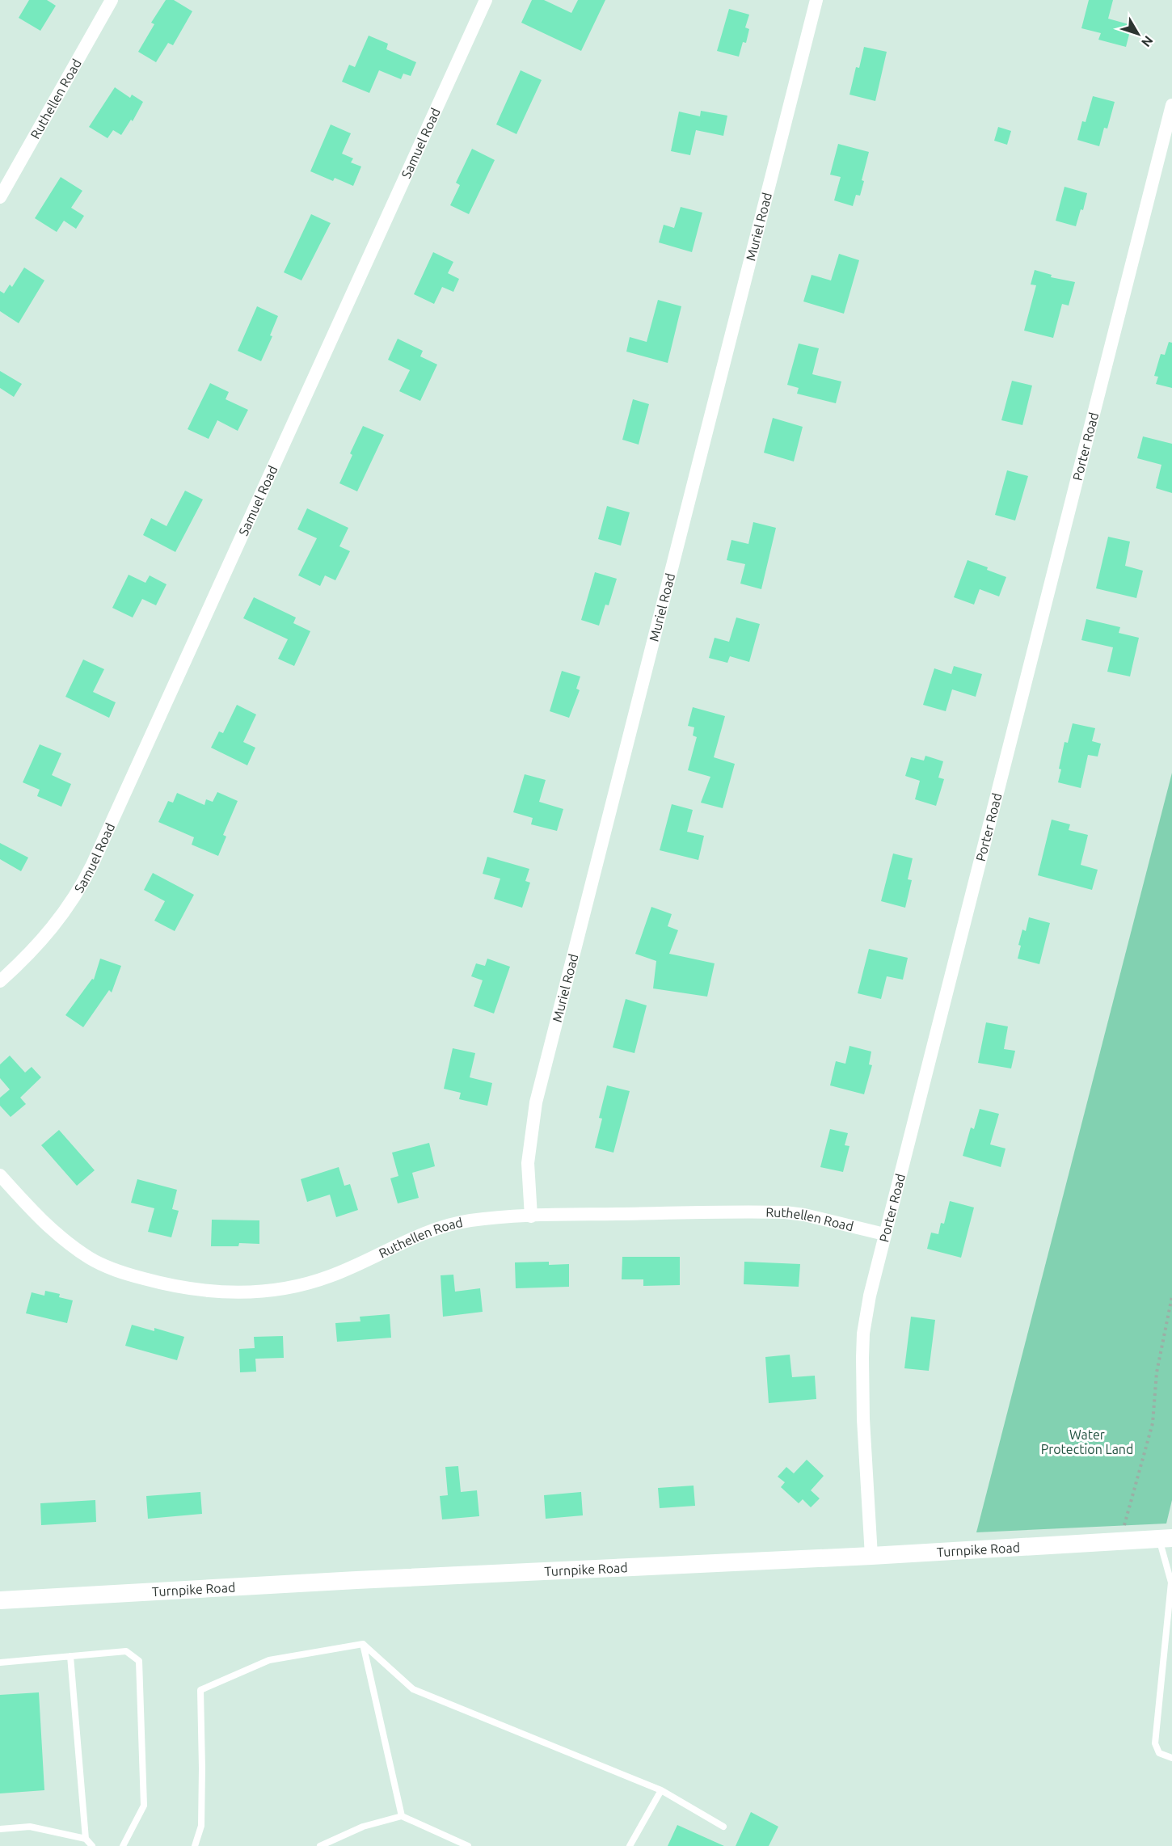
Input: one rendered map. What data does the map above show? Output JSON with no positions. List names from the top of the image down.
{
  "streets": {
    "main road": ["Turnpike Road"],
    "street": [
      "Ruthellen Road",
      "Samuel Road",
      "Muriel Road",
      "Porter Road"
    ]
  },
  "crossings": [
    ["Ruthellen Road", "Muriel Road"],
    ["Ruthellen Road", "Porter Road"],
    ["Porter Road", "Turnpike Road"]
  ],
  "parks": ["Water Protection Land"],
  "north": "bottom right"
}
